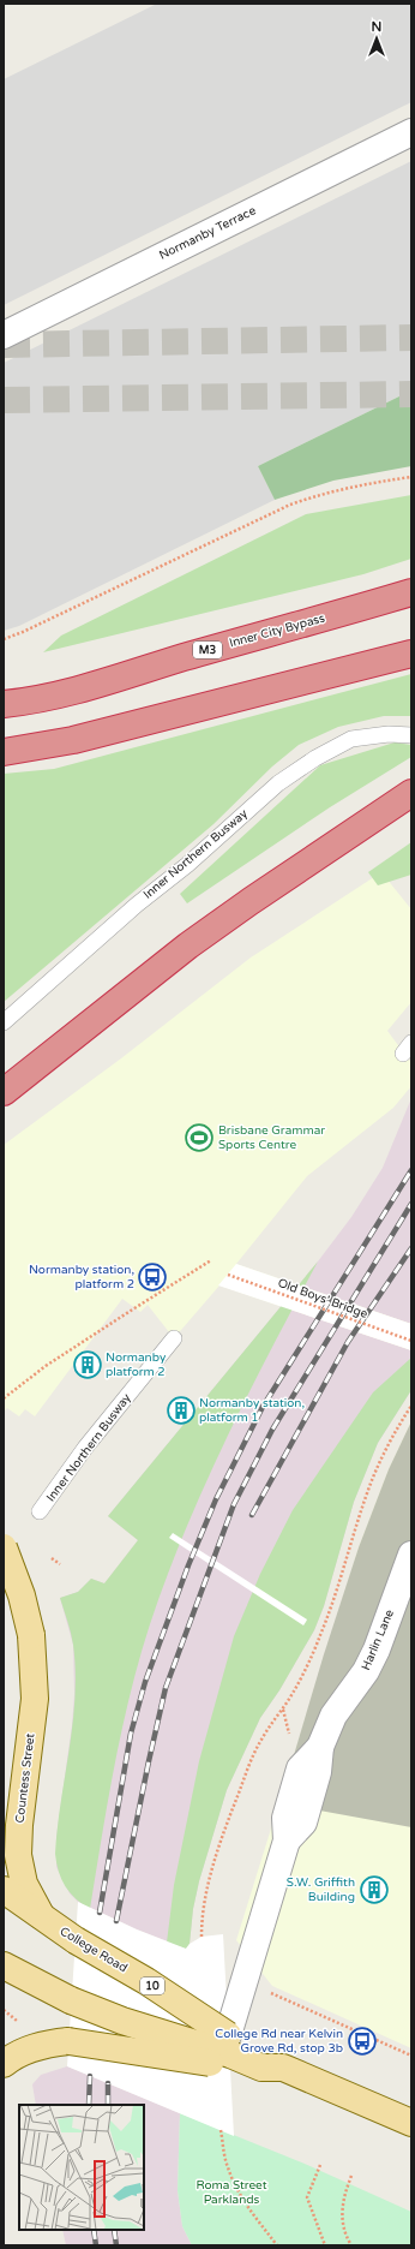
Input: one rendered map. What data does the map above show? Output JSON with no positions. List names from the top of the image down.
{
  "streets": {
    "highway": ["Inner City Bypass", "M3"],
    "main road": ["Countess Street", "College Road", "10"],
    "street": ["Normanby Terrace", "Harlin Lane"],
    "lane": ["Inner Northern Busway"],
    "path": ["Old Boys' Bridge"]
  },
  "crossings": [
    ["Harlin Lane", "College Road"],
    ["Countess Street", "College Road"]
  ],
  "parks": ["Roma Street Parklands"],
  "places": {
    "sports": ["Brisbane Grammar Sports Centre"],
    "bus stop": ["Normanby station, platform 2", "College Rd near Kelvin Grove Rd, stop 3b"],
    "building": ["Normanby platform 2", "Normanby station, platform 1", "S.W. Griffith Building"]
  },
  "north": "top"
}
